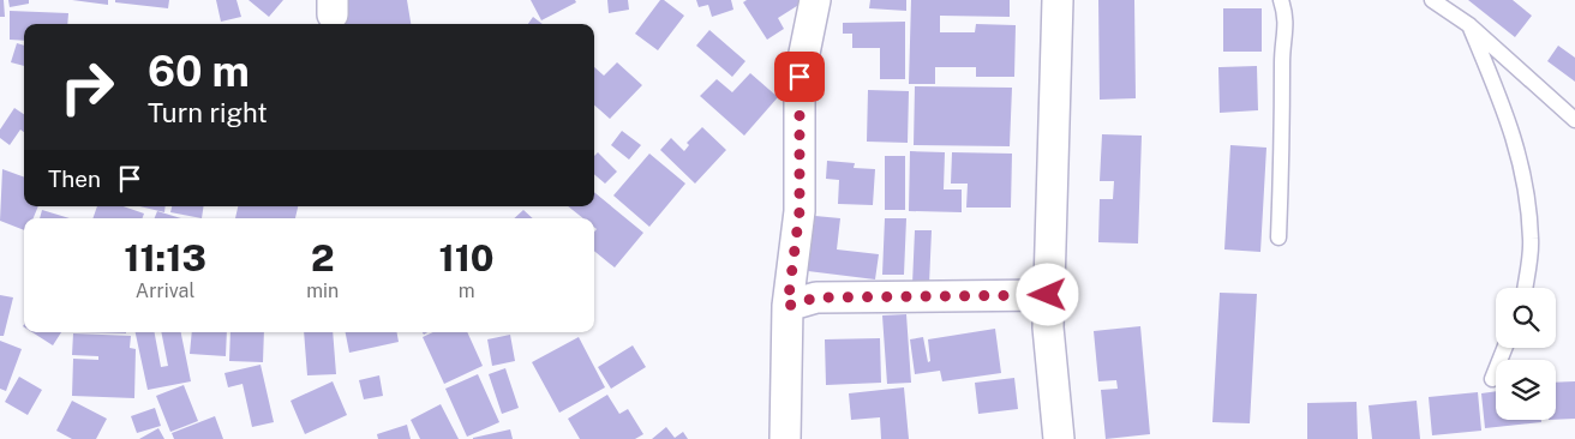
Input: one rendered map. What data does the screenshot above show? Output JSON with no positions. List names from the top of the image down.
{
  "page": {
    "turn": ["60 m", "Turn right"],
    "then": "Then",
    "eta": [
      "11:13",
      "Arrival",
      "2",
      "min",
      "110",
      "m"
    ]
  }
}
